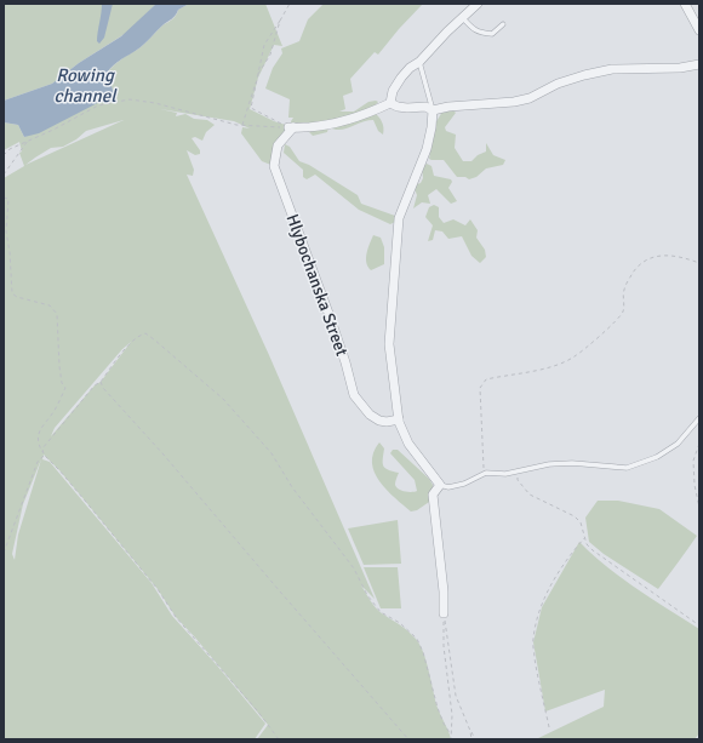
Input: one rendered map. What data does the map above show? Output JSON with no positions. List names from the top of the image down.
{
  "streets": {
    "street": ["Hlybochanska Street"]
  },
  "water": ["Rowing channel"]
}
